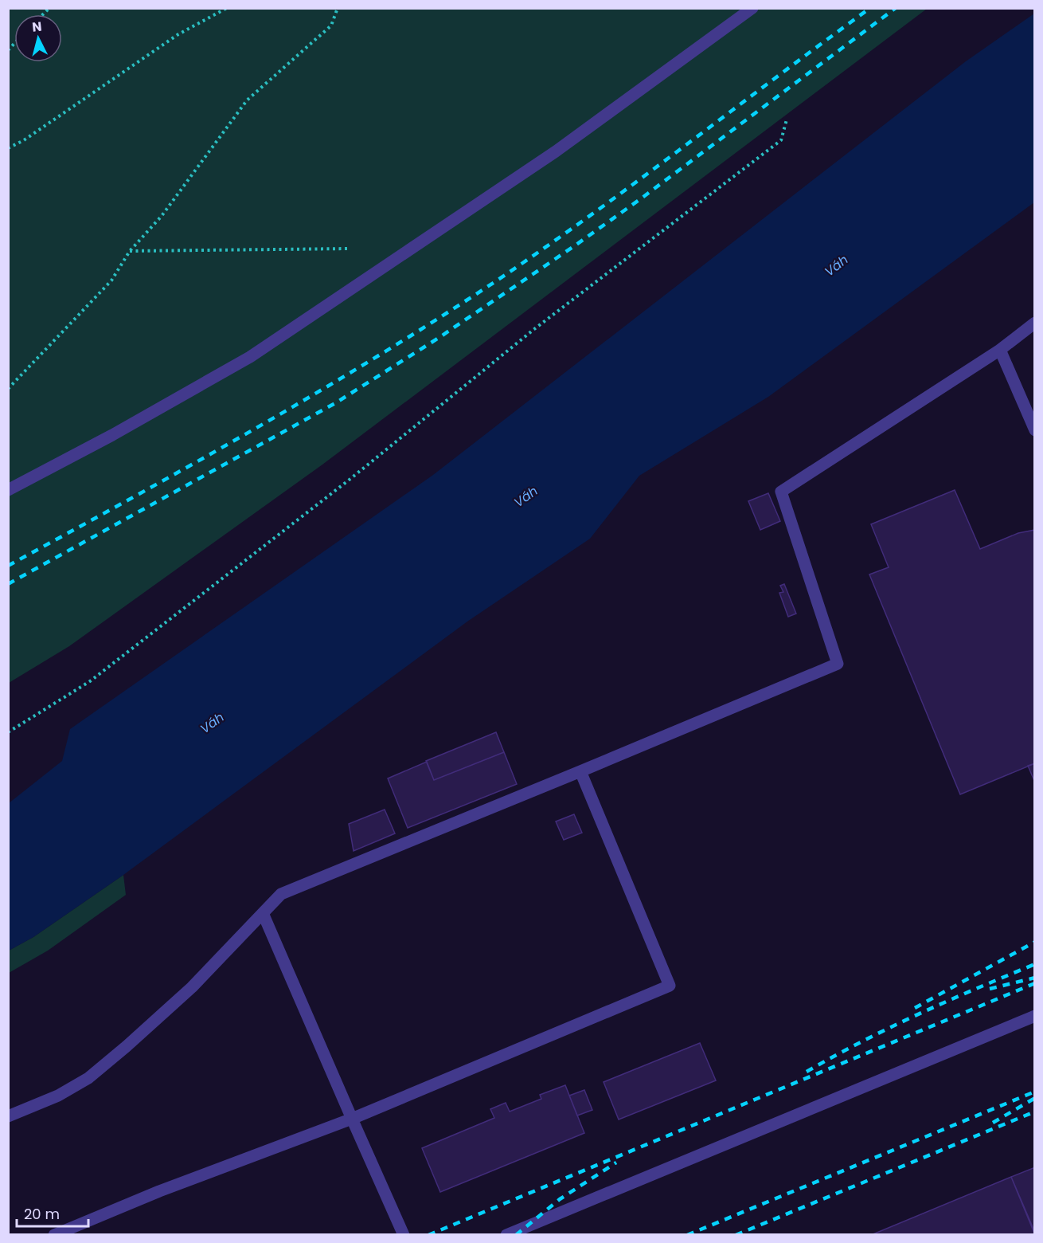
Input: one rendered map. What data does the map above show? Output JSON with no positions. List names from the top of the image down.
{
  "water": ["Váh"],
  "scale_bar": "20 m",
  "north": "top"
}
